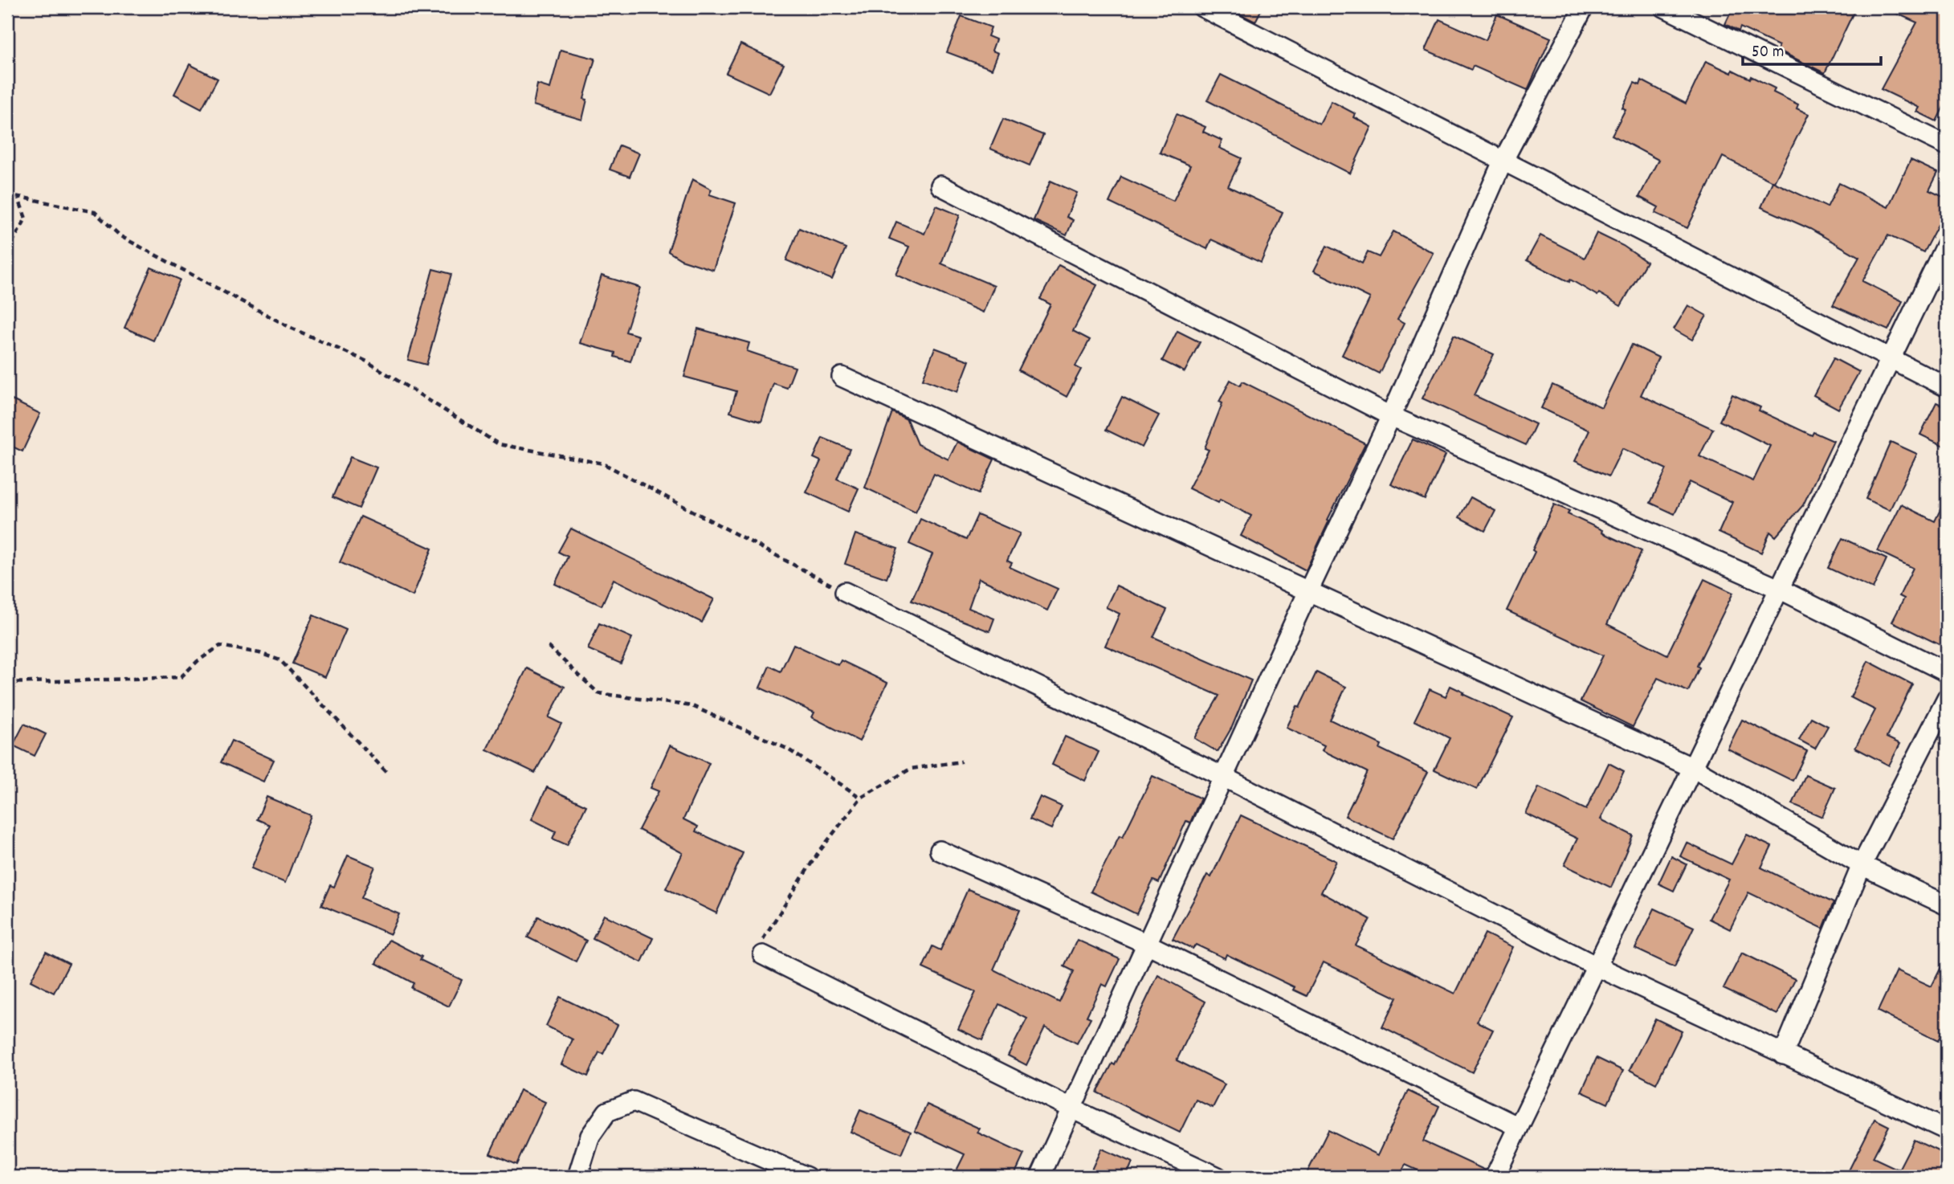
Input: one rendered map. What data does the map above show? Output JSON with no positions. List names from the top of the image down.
{
  "scale_bar": "50 m"
}
